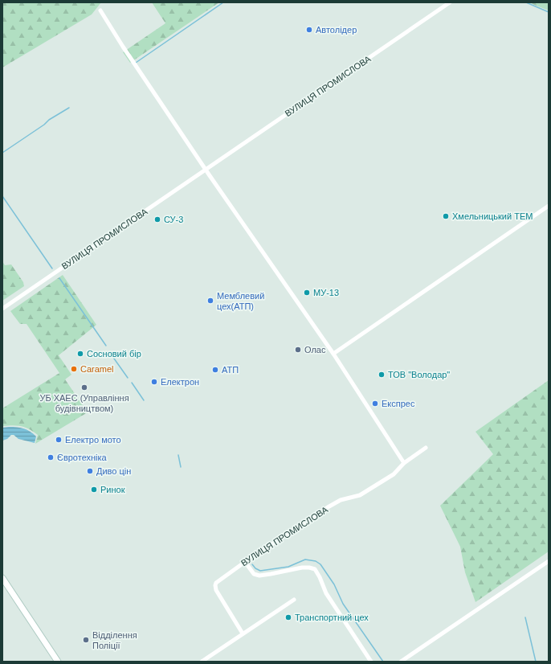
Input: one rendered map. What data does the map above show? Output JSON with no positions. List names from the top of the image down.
{
  "streets": {
    "street": ["ВУЛИЦЯ ПРОМИСЛОВА"]
  },
  "places": [
    "Автолідер",
    "Хмельницький ТЕМ",
    "СУ-3",
    "МУ-13",
    "Мемблевий цех(АТП)",
    "Олас",
    "Сосновий бір",
    "Caramel",
    "АТП",
    "ТОВ \"Володар\"",
    "Електрон",
    "УБ ХАЕС (Управління будівництвом)",
    "Експрес",
    "Електро мото",
    "Євротехніка",
    "Диво цін",
    "Ринок",
    "Транспортний цех",
    "Відділення Поліції"
  ]
}
